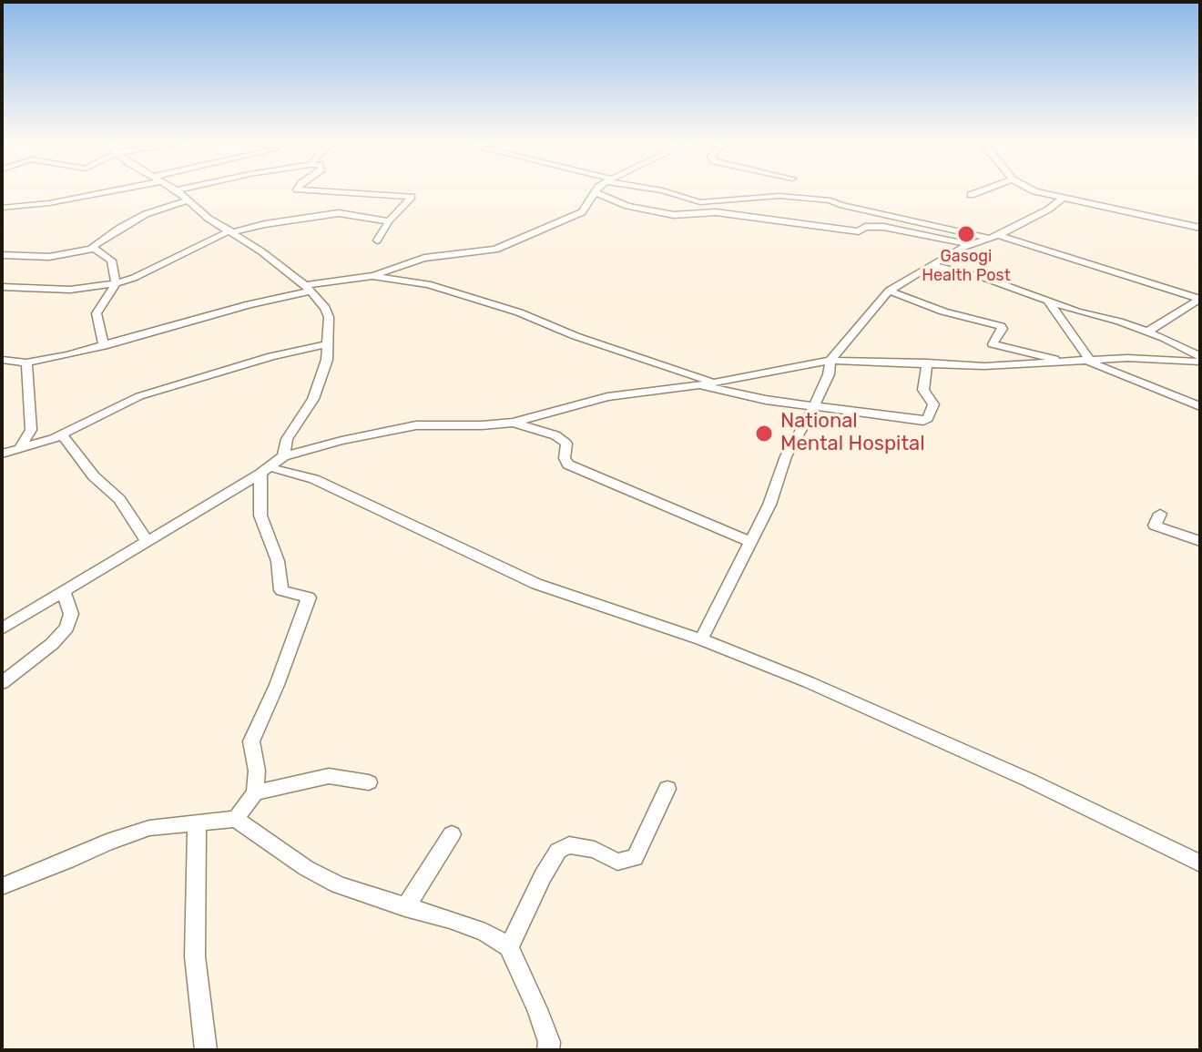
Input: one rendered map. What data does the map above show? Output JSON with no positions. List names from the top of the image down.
{
  "places": ["Gasogi Health Post", "National Mental Hospital"]
}
